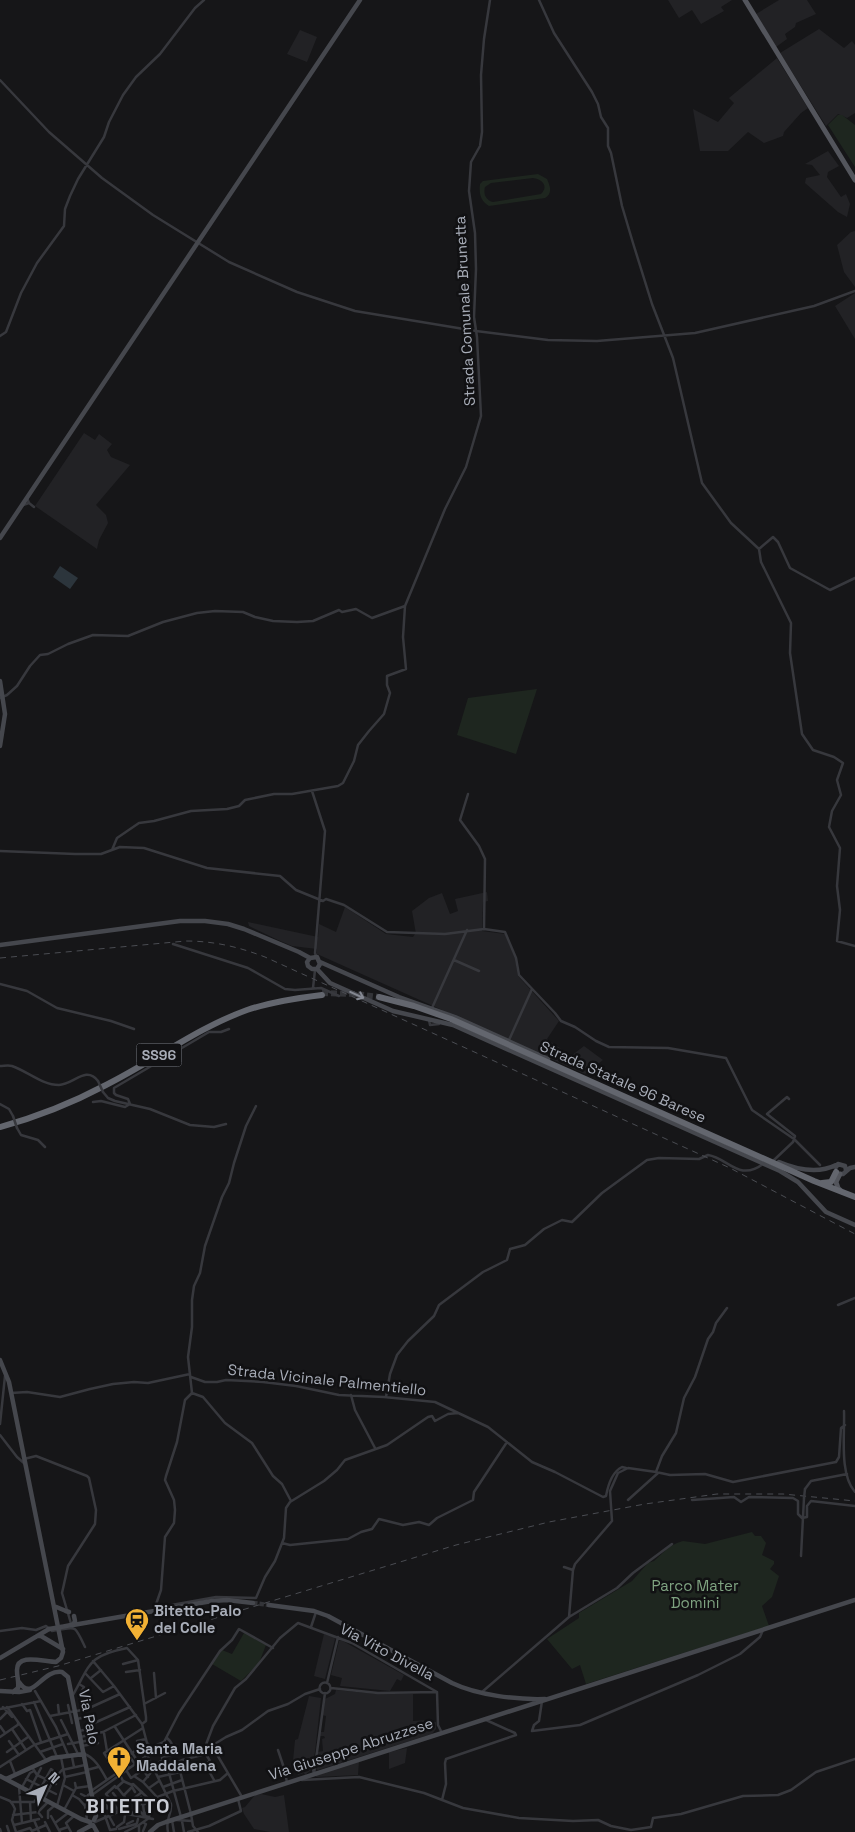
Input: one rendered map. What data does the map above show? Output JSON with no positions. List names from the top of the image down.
{
  "streets": {
    "highway": ["SS96", "Strada Statale 96 Barese"],
    "main road": ["Via Palo", "Via Giuseppe Abruzzese"],
    "street": ["Strada Comunale Brunetta", "Strada Vicinale Palmentiello", "Via Vito Divella"]
  },
  "districts": ["BITETTO"],
  "parks": ["Parco Mater Domini"],
  "places": {
    "station": ["Bitetto-Palo del Colle"],
    "church": ["Santa Maria Maddalena"]
  },
  "north": "top right"
}
